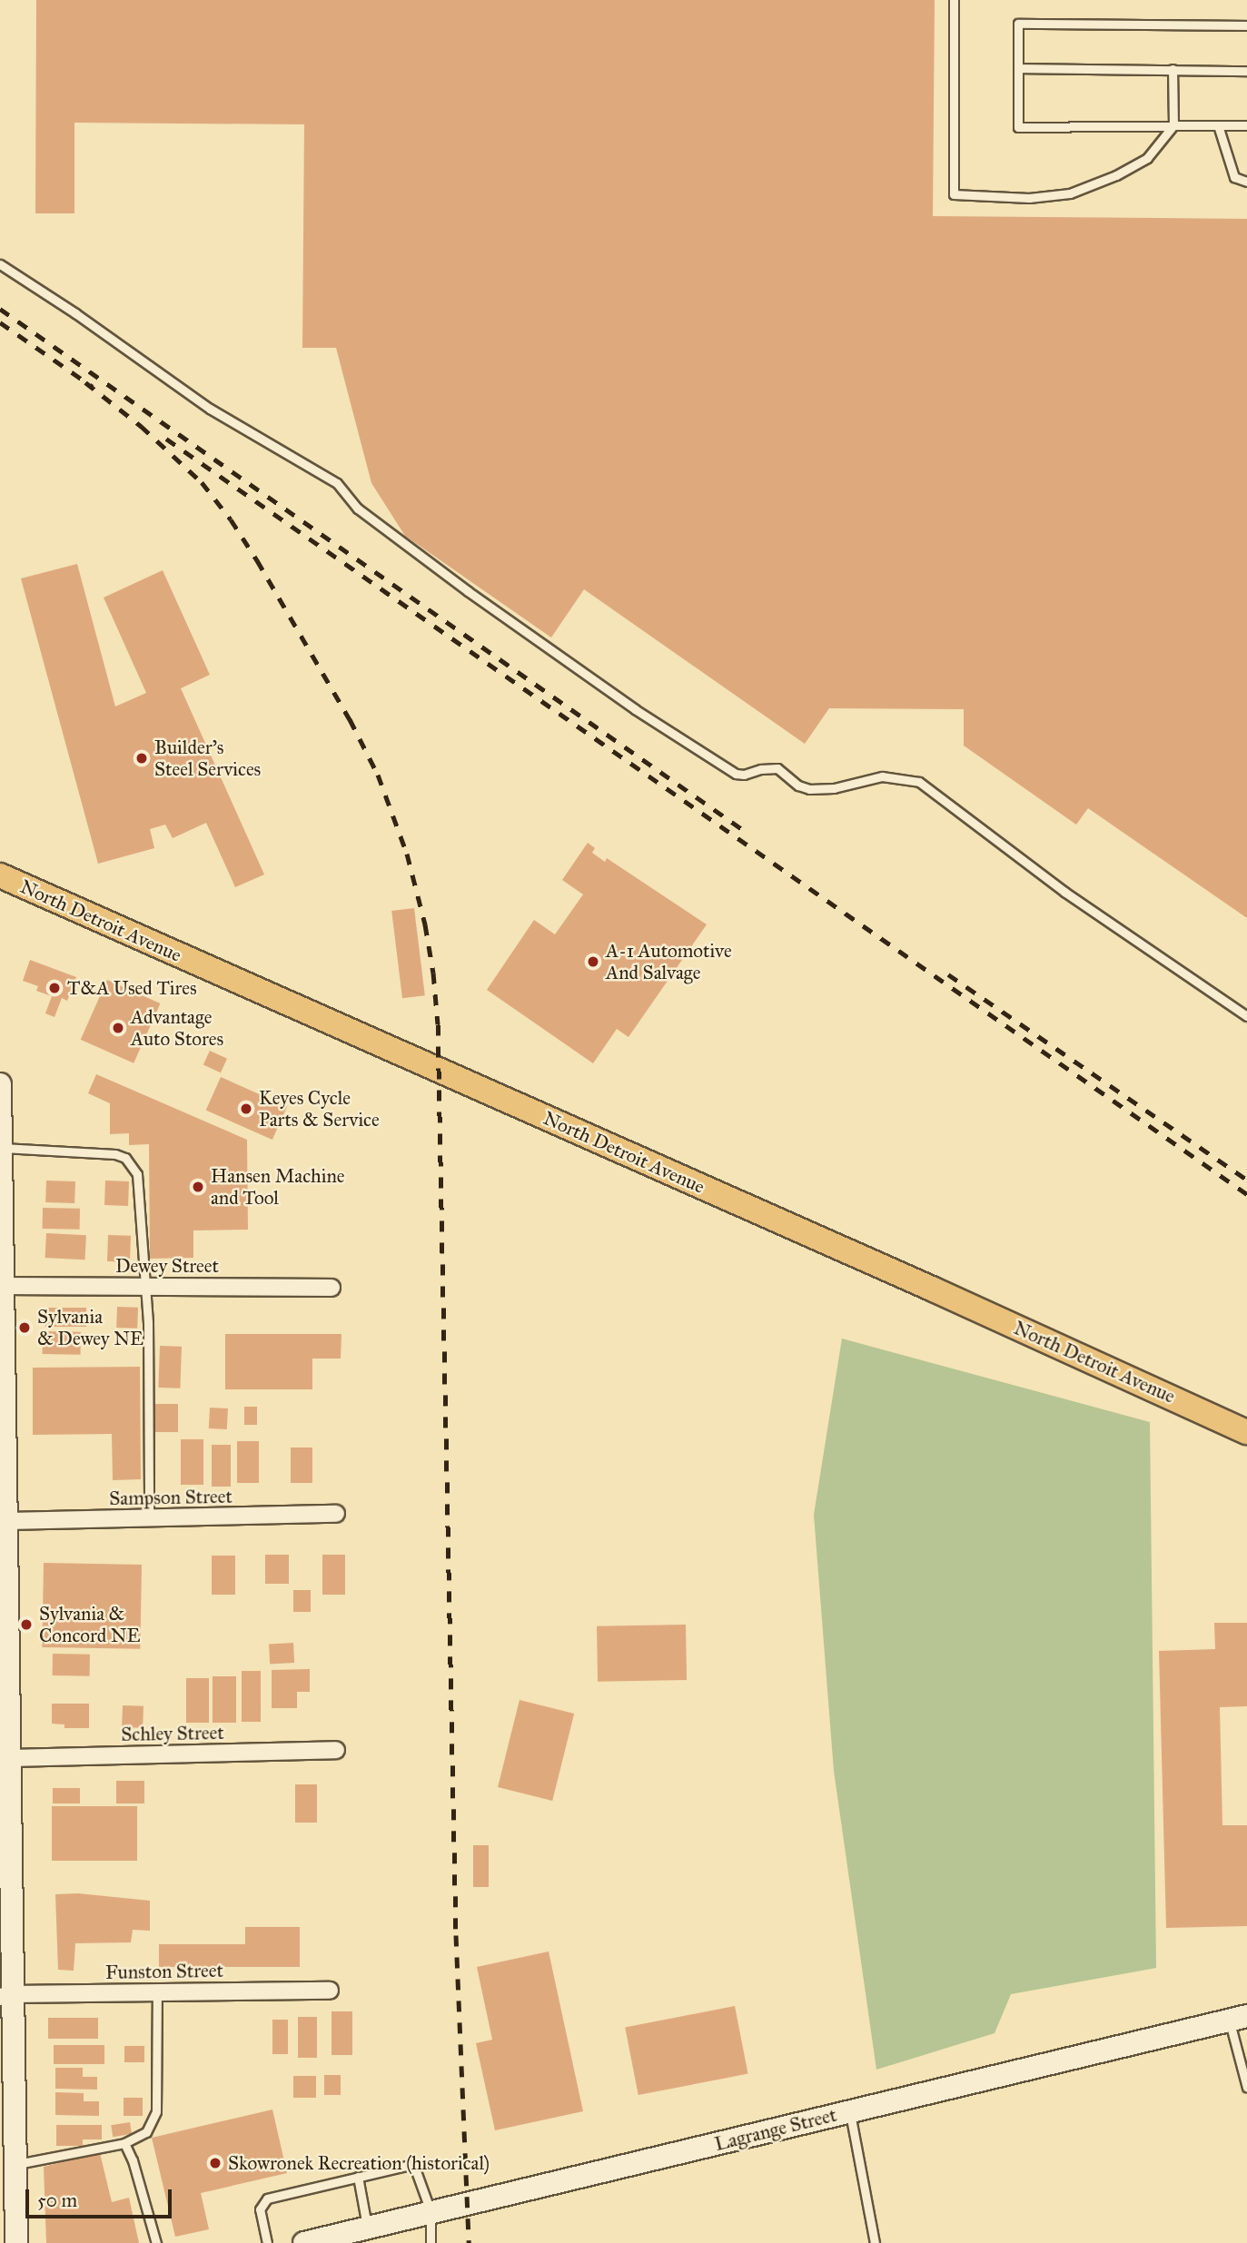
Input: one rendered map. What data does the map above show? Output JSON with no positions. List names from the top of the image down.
{
  "streets": {
    "main road": ["North Detroit Avenue", "Lagrange Street"],
    "street": [
      "Dewey Street",
      "Sampson Street",
      "Schley Street",
      "Funston Street"
    ]
  },
  "places": [
    "Builder's Steel Services",
    "A-1 Automotive And Salvage",
    "T&A Used Tires",
    "Advantage Auto Stores",
    "Keyes Cycle Parts & Service",
    "Hansen Machine and Tool",
    "Sylvania & Dewey NE",
    "Sylvania & Concord NE",
    "Skowronek Recreation (historical)"
  ],
  "scale_bar": "50 m"
}
